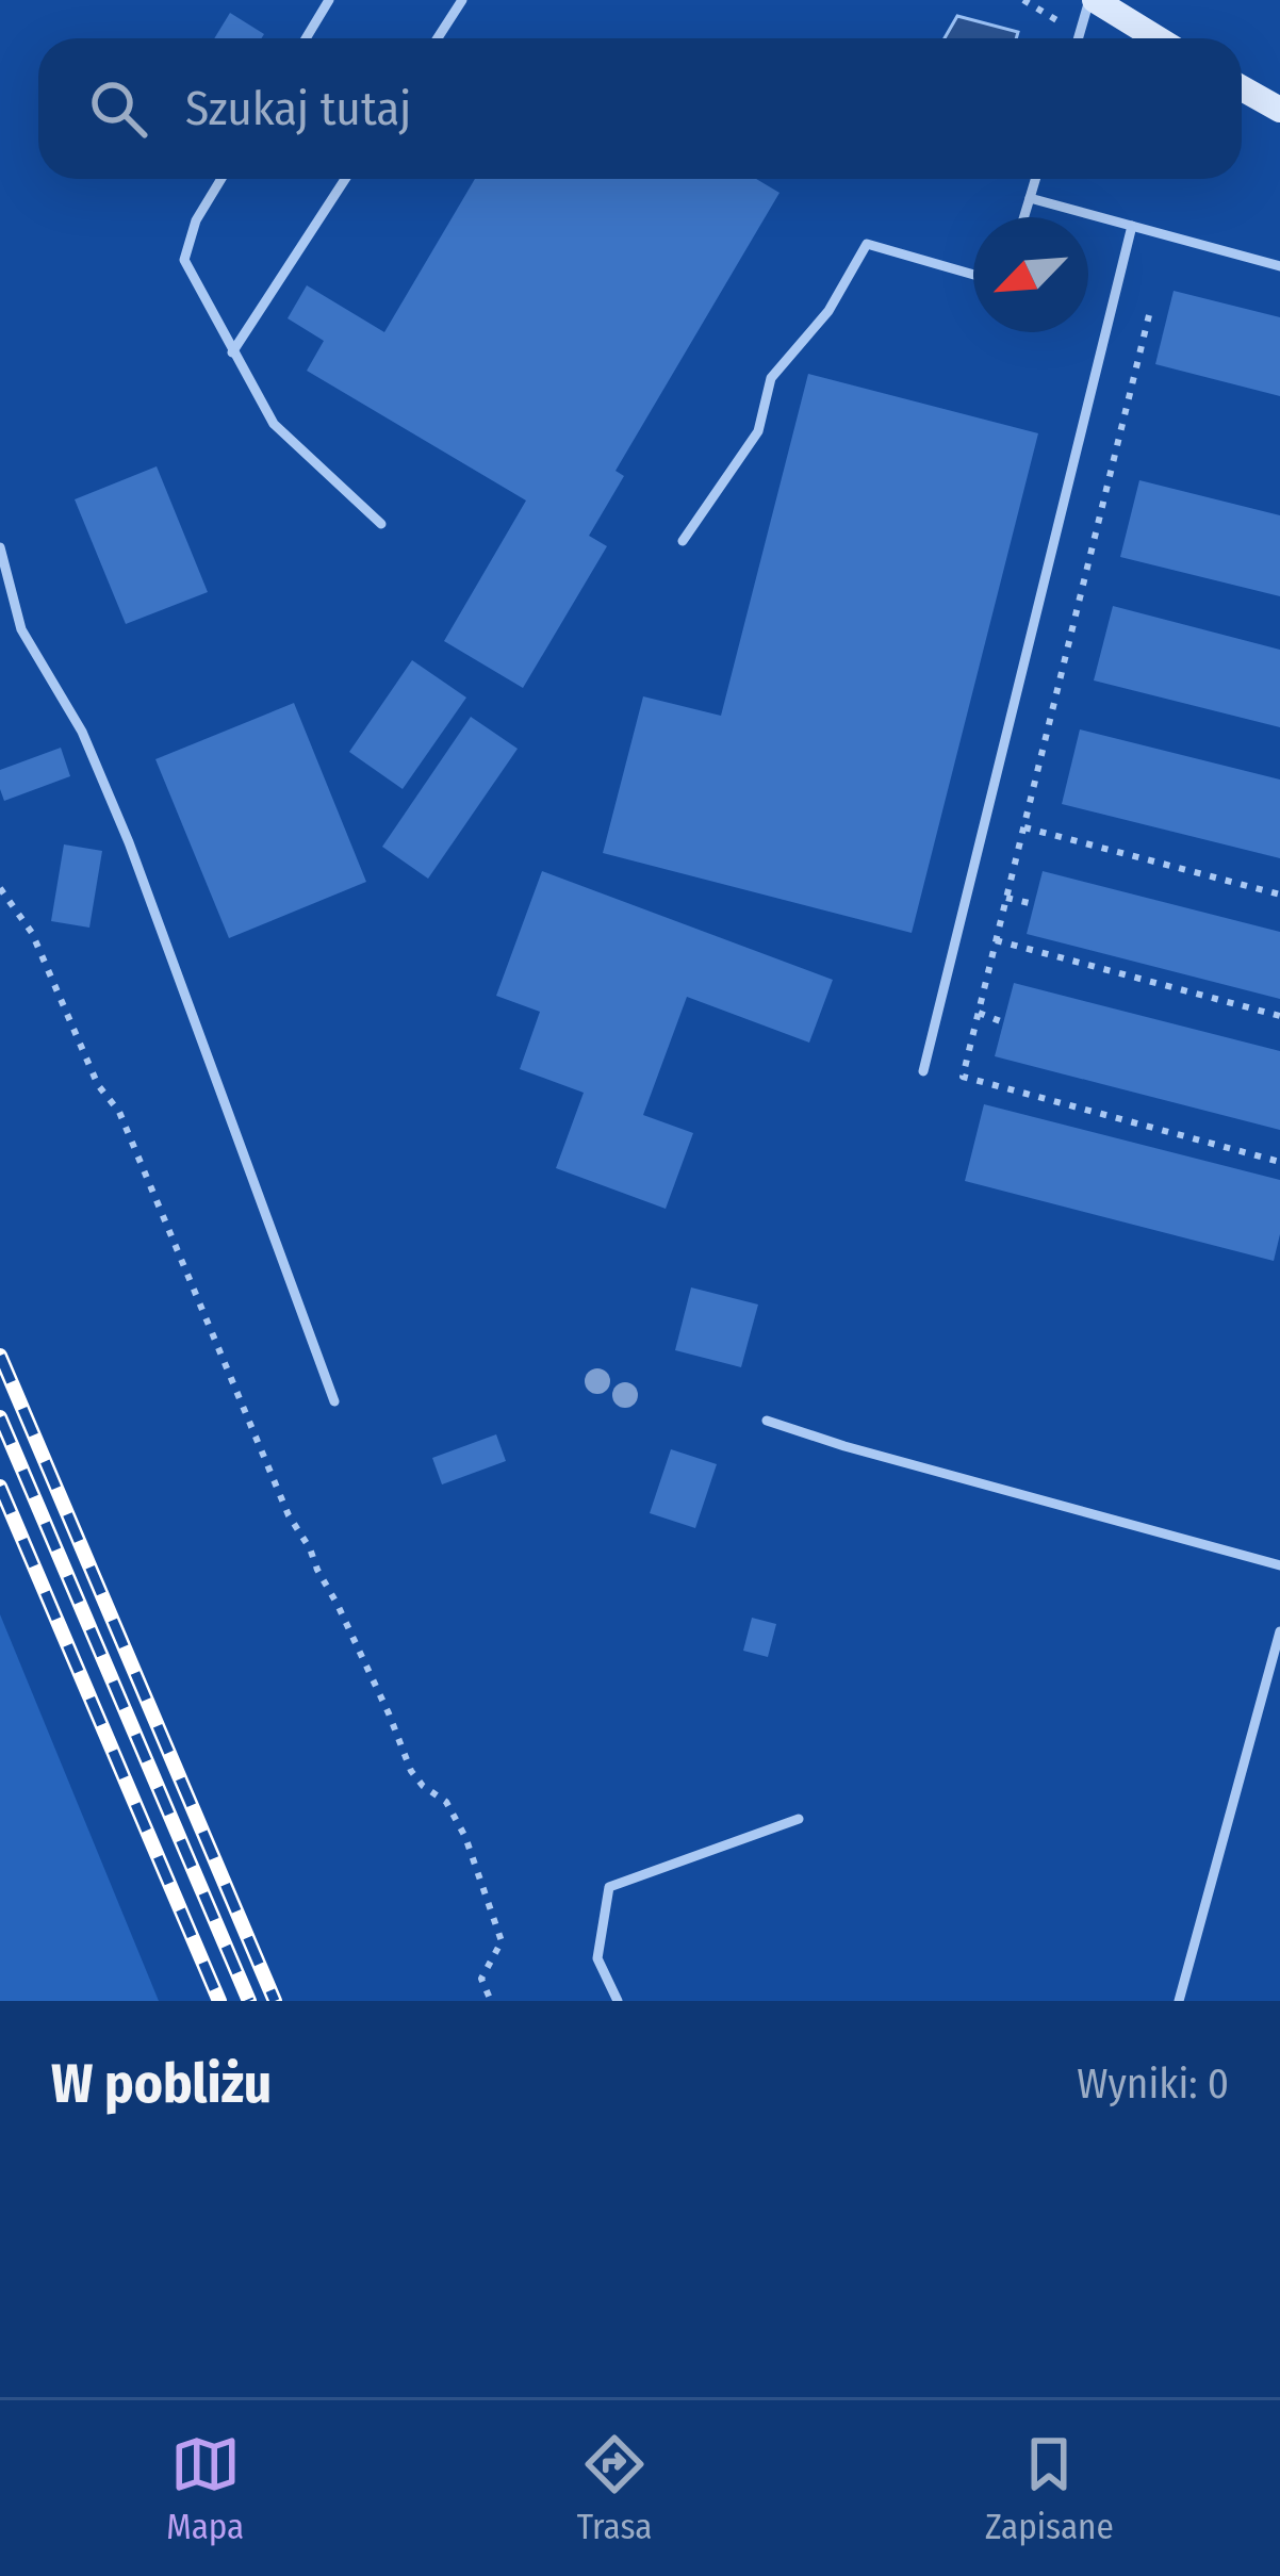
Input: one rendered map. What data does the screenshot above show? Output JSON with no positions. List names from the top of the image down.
{
  "north": "bottom left",
  "page": {
    "search": "Szukaj tutaj",
    "heading": ["W pobliżu", "Wyniki: 0"],
    "nav": ["Mapa", "Trasa", "Zapisane"]
  }
}
